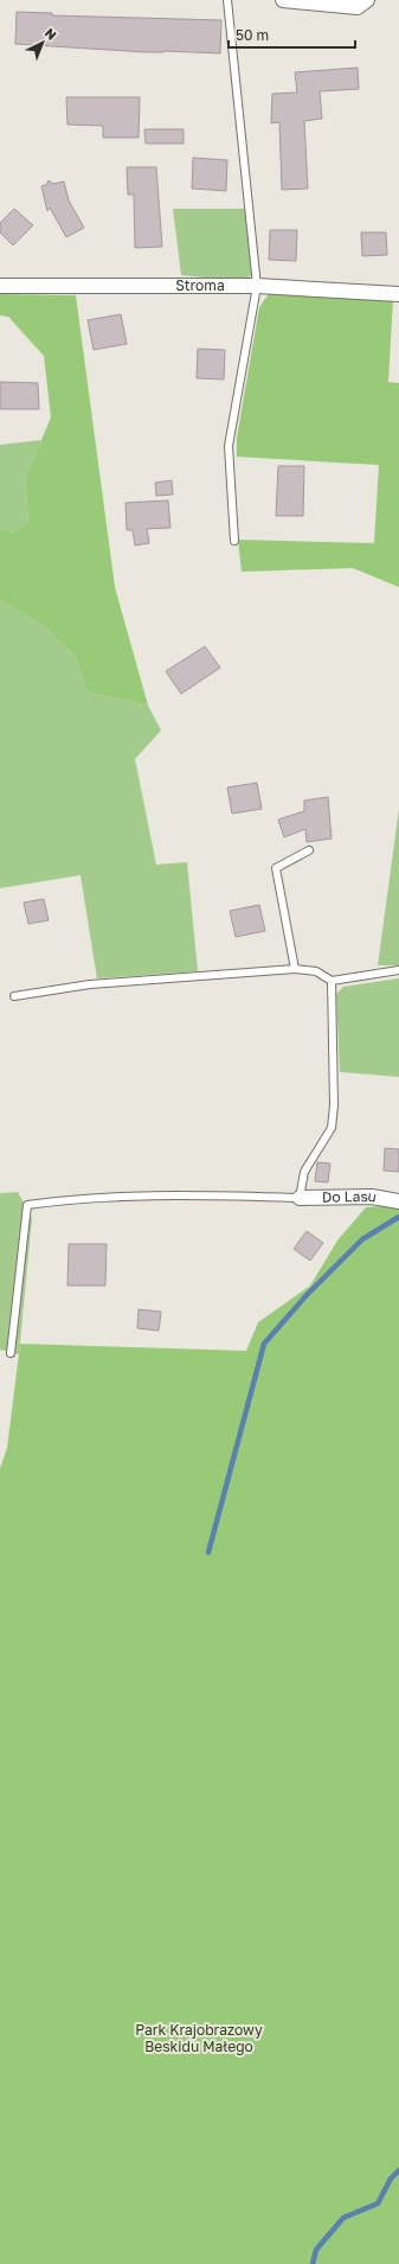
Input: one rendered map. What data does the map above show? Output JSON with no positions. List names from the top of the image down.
{
  "streets": {
    "street": ["Stroma", "Do Lasu"]
  },
  "parks": ["Park Krajobrazowy Beskidu Małego"],
  "scale_bar": "50 m",
  "north": "top right"
}
